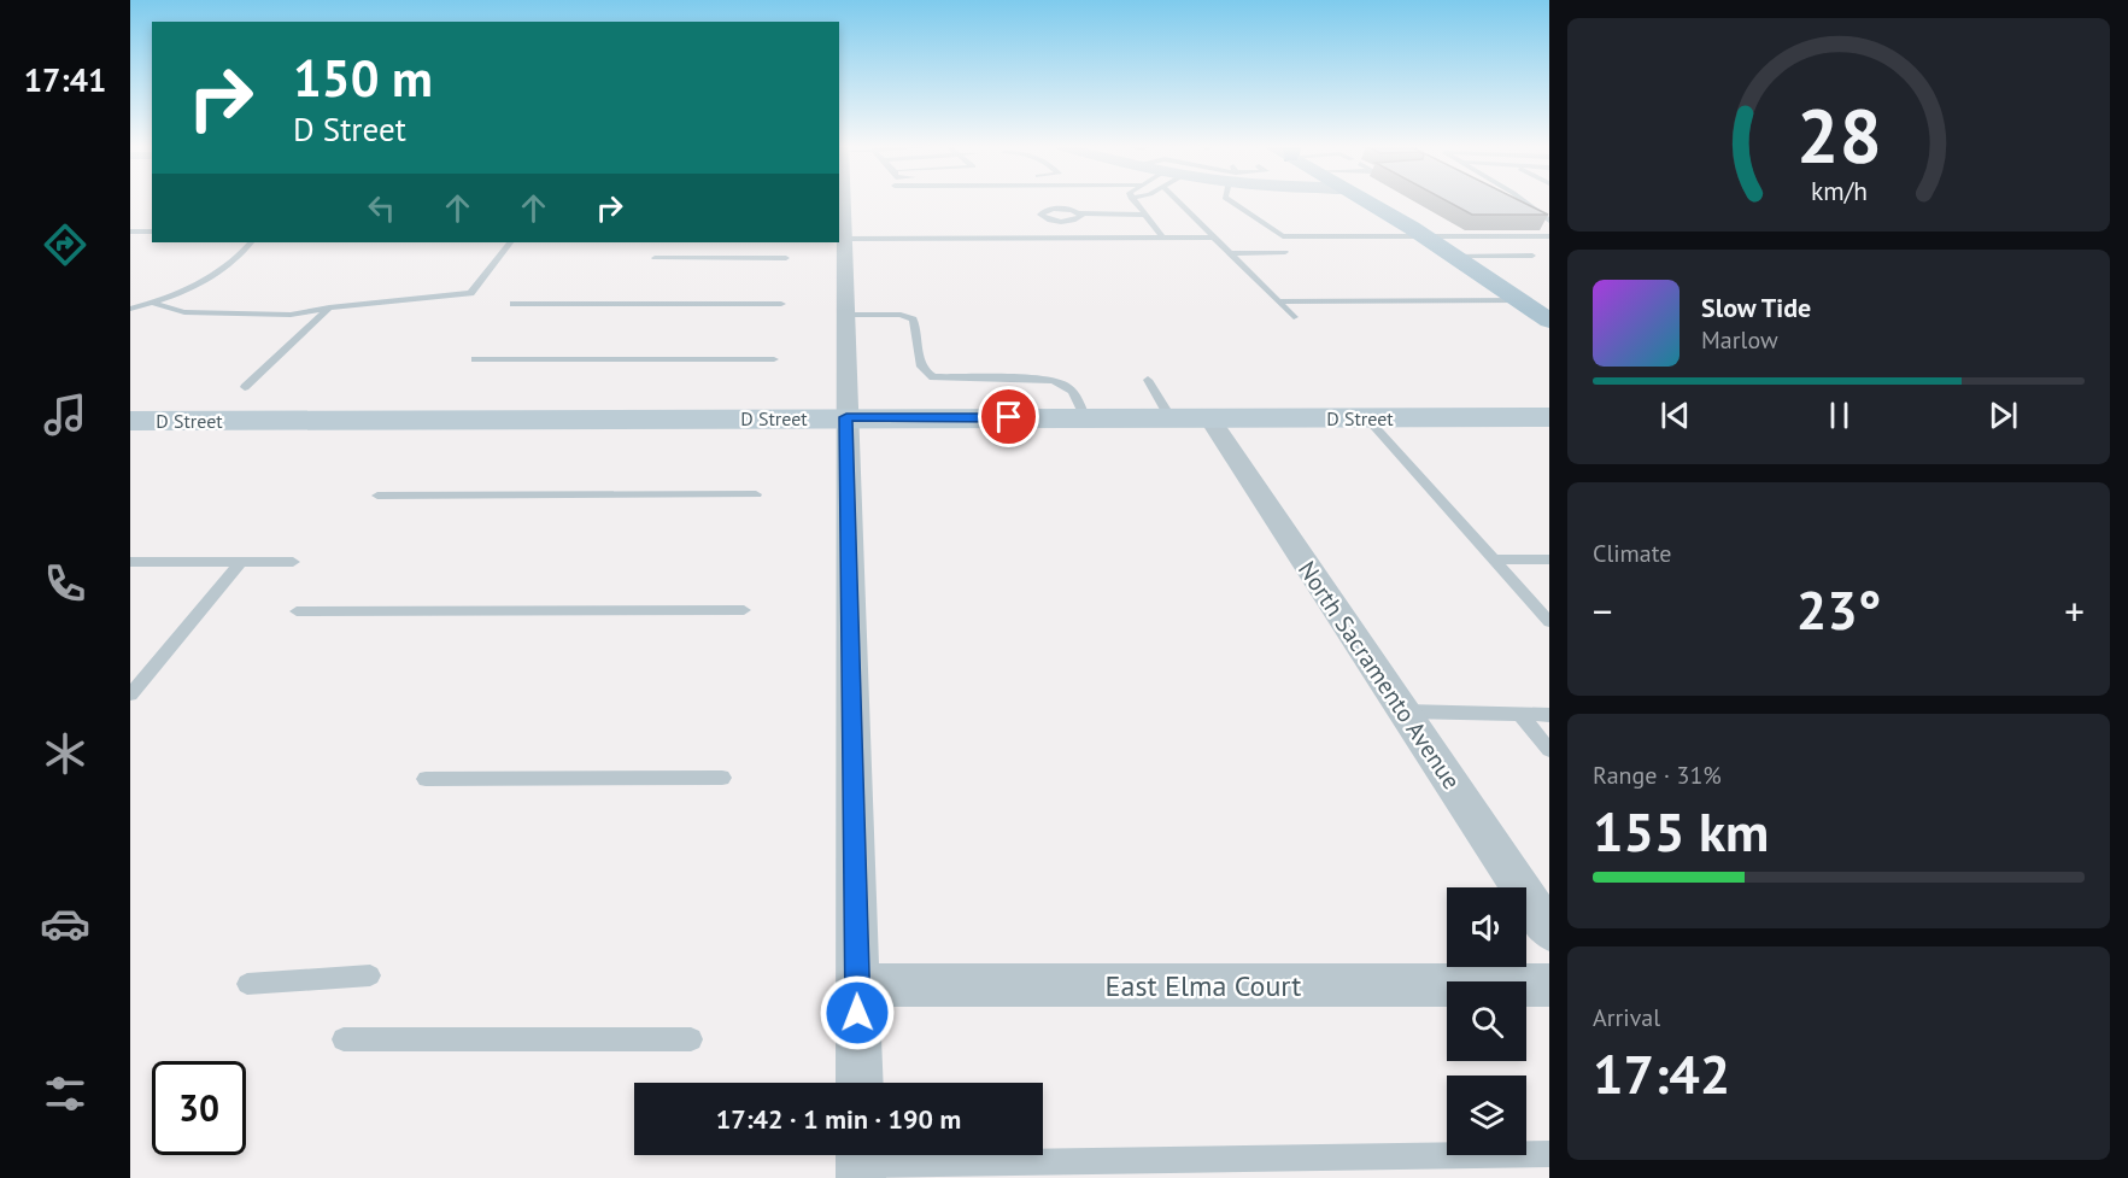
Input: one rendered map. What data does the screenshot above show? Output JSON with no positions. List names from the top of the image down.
{
  "streets": {
    "street": ["D Street", "North Sacramento Avenue", "East Elma Court"]
  },
  "crossings": [
    ["D Street", "North Sacramento Avenue"]
  ],
  "page": {
    "tabs": "17:41",
    "turn": ["150 m", "D Street"],
    "song": ["Slow Tide", "Marlow"],
    "tile": [
      "Climate",
      ["Range · 31%", "155 km"],
      ["Arrival", "17:42"]
    ],
    "heat": ["−", "23°", "+"],
    "limit": "30",
    "trip": "17:42 · 1 min · 190 m",
    "gauge": ["28", "km/h"]
  }
}
